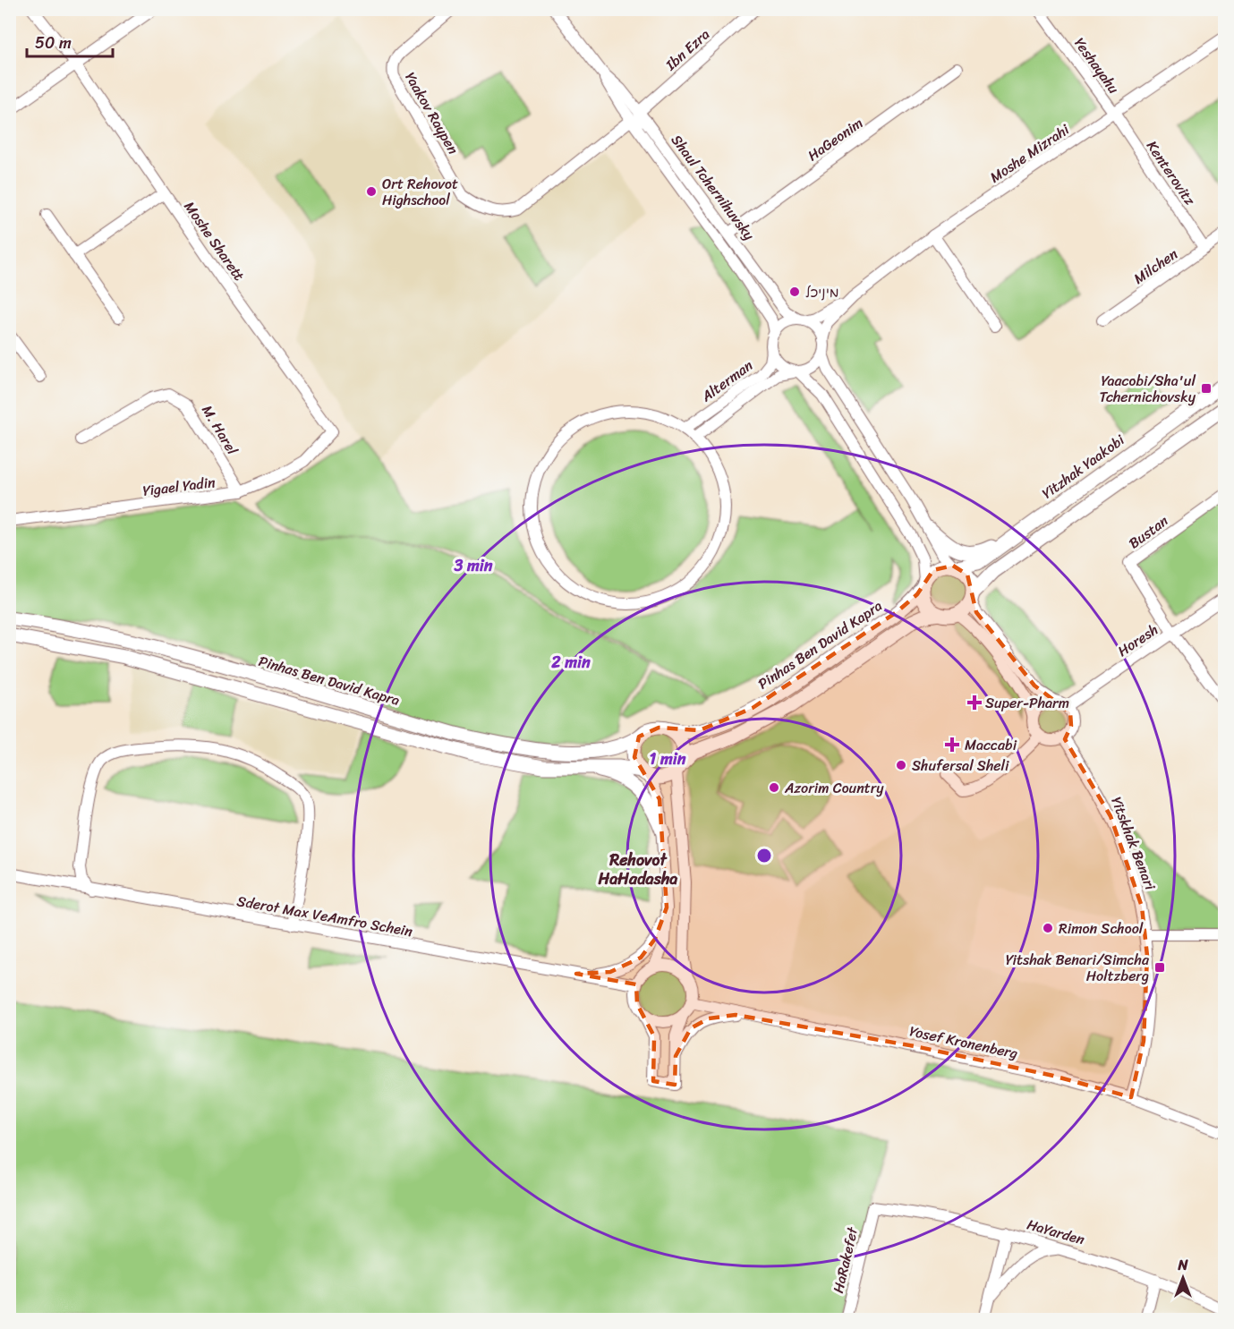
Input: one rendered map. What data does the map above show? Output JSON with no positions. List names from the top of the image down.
{
  "streets": {
    "main road": ["Yitzhak Yaakobi", "Pinhas Ben David Kapra"],
    "street": [
      "Ibn Ezra",
      "Yeshayahu",
      "Yaakov Raypen",
      "HaGeonim",
      "Moshe Mizrahi",
      "Kenterovitz",
      "Shaul Tchernihuvsky",
      "Moshe Sharett",
      "Milchen",
      "Alterman",
      "M. Harel",
      "Yigael Yadin",
      "Bustan",
      "Horesh",
      "Yitskhak Benari",
      "Sderot Max VeAmfro Schein",
      "Yosef Kronenberg",
      "HaYarden",
      "HaRakefet"
    ]
  },
  "crossings": [
    ["Ibn Ezra", "Yaakov Raypen"],
    ["Ibn Ezra", "Shaul Tchernihuvsky"],
    ["Yeshayahu", "Moshe Mizrahi"],
    ["Yeshayahu", "Kenterovitz"],
    ["Yaakov Raypen", "Shaul Tchernihuvsky"],
    ["HaGeonim", "Shaul Tchernihuvsky"],
    ["Moshe Mizrahi", "Kenterovitz"],
    ["Moshe Mizrahi", "Shaul Tchernihuvsky"],
    ["Moshe Mizrahi", "Alterman"],
    ["Kenterovitz", "Milchen"],
    ["Shaul Tchernihuvsky", "Alterman"],
    ["Moshe Sharett", "Yigael Yadin"],
    ["M. Harel", "Yigael Yadin"],
    ["Yitzhak Yaakobi", "Pinhas Ben David Kapra"],
    ["Bustan", "Horesh"],
    ["Horesh", "Yitskhak Benari"],
    ["Yitskhak Benari", "Yosef Kronenberg"],
    ["Sderot Max VeAmfro Schein", "Yosef Kronenberg"],
    ["HaYarden", "HaRakefet"]
  ],
  "districts": ["Rehovot HaHadasha"],
  "places": {
    "other": [
      "Ort Rehovot Highschool",
      "מיניכל",
      "Shufersal Sheli",
      "Azorim Country",
      "Rimon School"
    ],
    "transit": ["Yaacobi/Sha'ul Tchernichovsky", "Yitshak Benari/Simcha Holtzberg"],
    "health": ["Super-Pharm", "Maccabi"]
  },
  "scale_bar": "50 m",
  "north": "top",
  "rings": ["3 min", "2 min", "1 min"]
}
